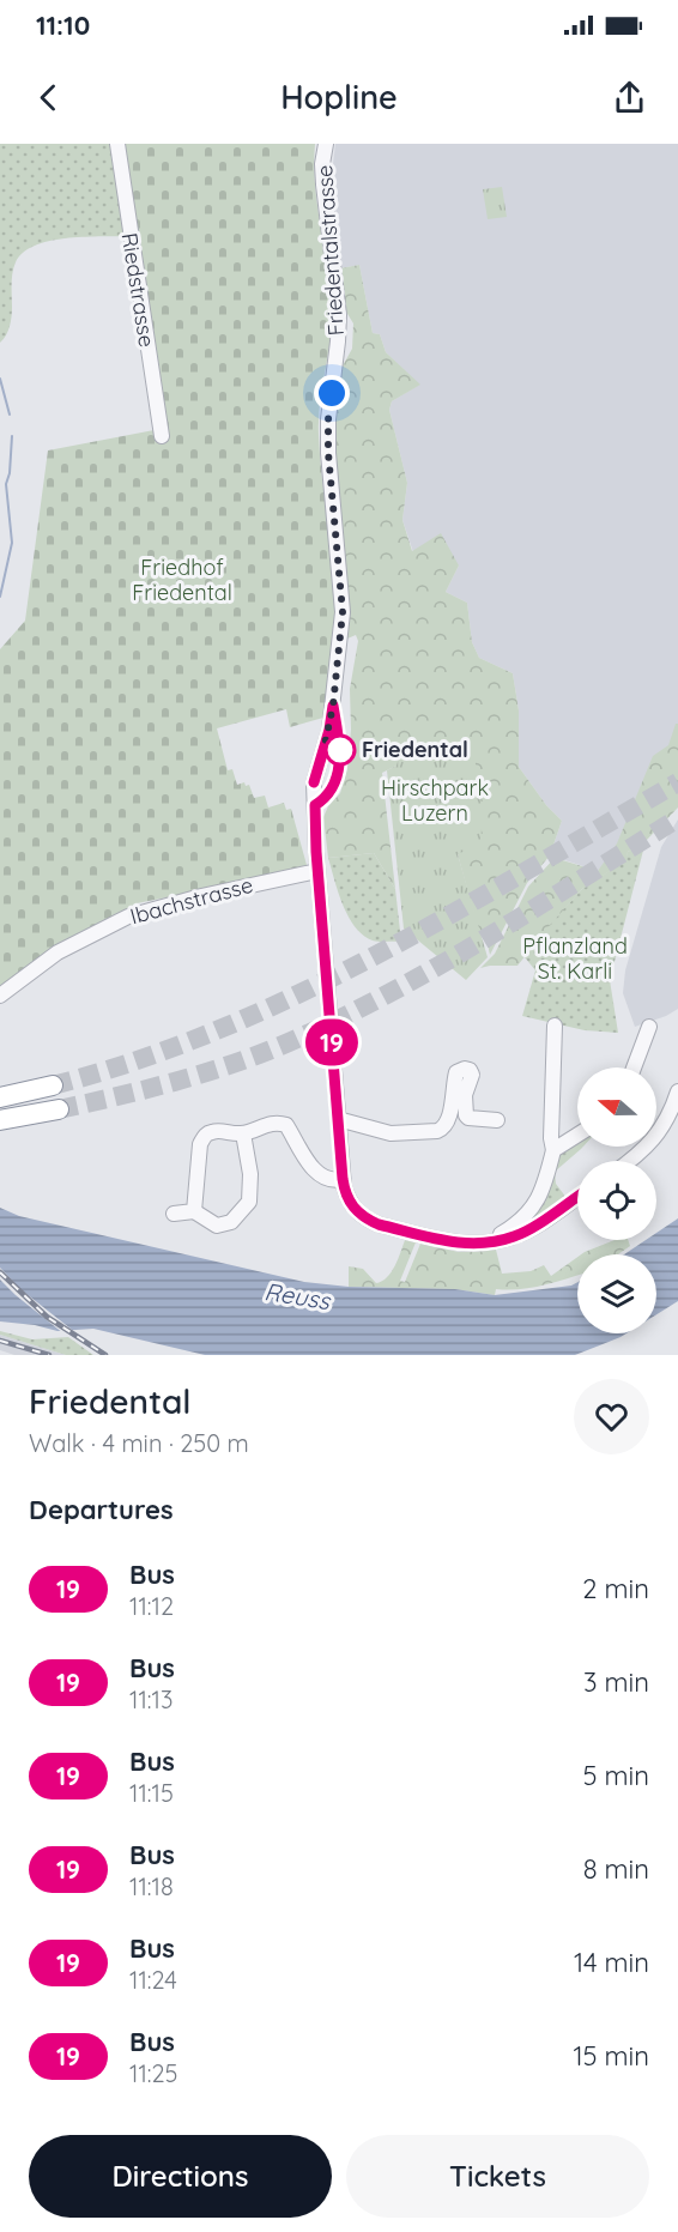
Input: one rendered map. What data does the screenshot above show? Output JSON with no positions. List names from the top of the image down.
{
  "streets": {
    "street": ["Friedentalstrasse", "Riedstrasse", "Ibachstrasse"]
  },
  "crossings": [
    ["Friedentalstrasse", "Ibachstrasse"]
  ],
  "water": ["Reuss"],
  "parks": ["Friedhof Friedental", "Hirschpark Luzern", "Pflanzland St. Karli"],
  "places": ["Friedental"],
  "lines": ["bus line 19"],
  "north": "left",
  "page": {
    "status": "11:10",
    "header": "Hopline",
    "on_map": "19",
    "heading": [
      ["Friedental", "Walk · 4 min · 250 m"],
      "Departures"
    ],
    "list": [
      {
        "mark": "19",
        "name": "Bus",
        "note": "11:12",
        "value": "2 min"
      },
      {
        "mark": "19",
        "name": "Bus",
        "note": "11:13",
        "value": "3 min"
      },
      {
        "mark": "19",
        "name": "Bus",
        "note": "11:15",
        "value": "5 min"
      },
      {
        "mark": "19",
        "name": "Bus",
        "note": "11:18",
        "value": "8 min"
      },
      {
        "mark": "19",
        "name": "Bus",
        "note": "11:24",
        "value": "14 min"
      },
      {
        "mark": "19",
        "name": "Bus",
        "note": "11:25",
        "value": "15 min"
      }
    ],
    "buttons": ["Directions", "Tickets"]
  }
}
